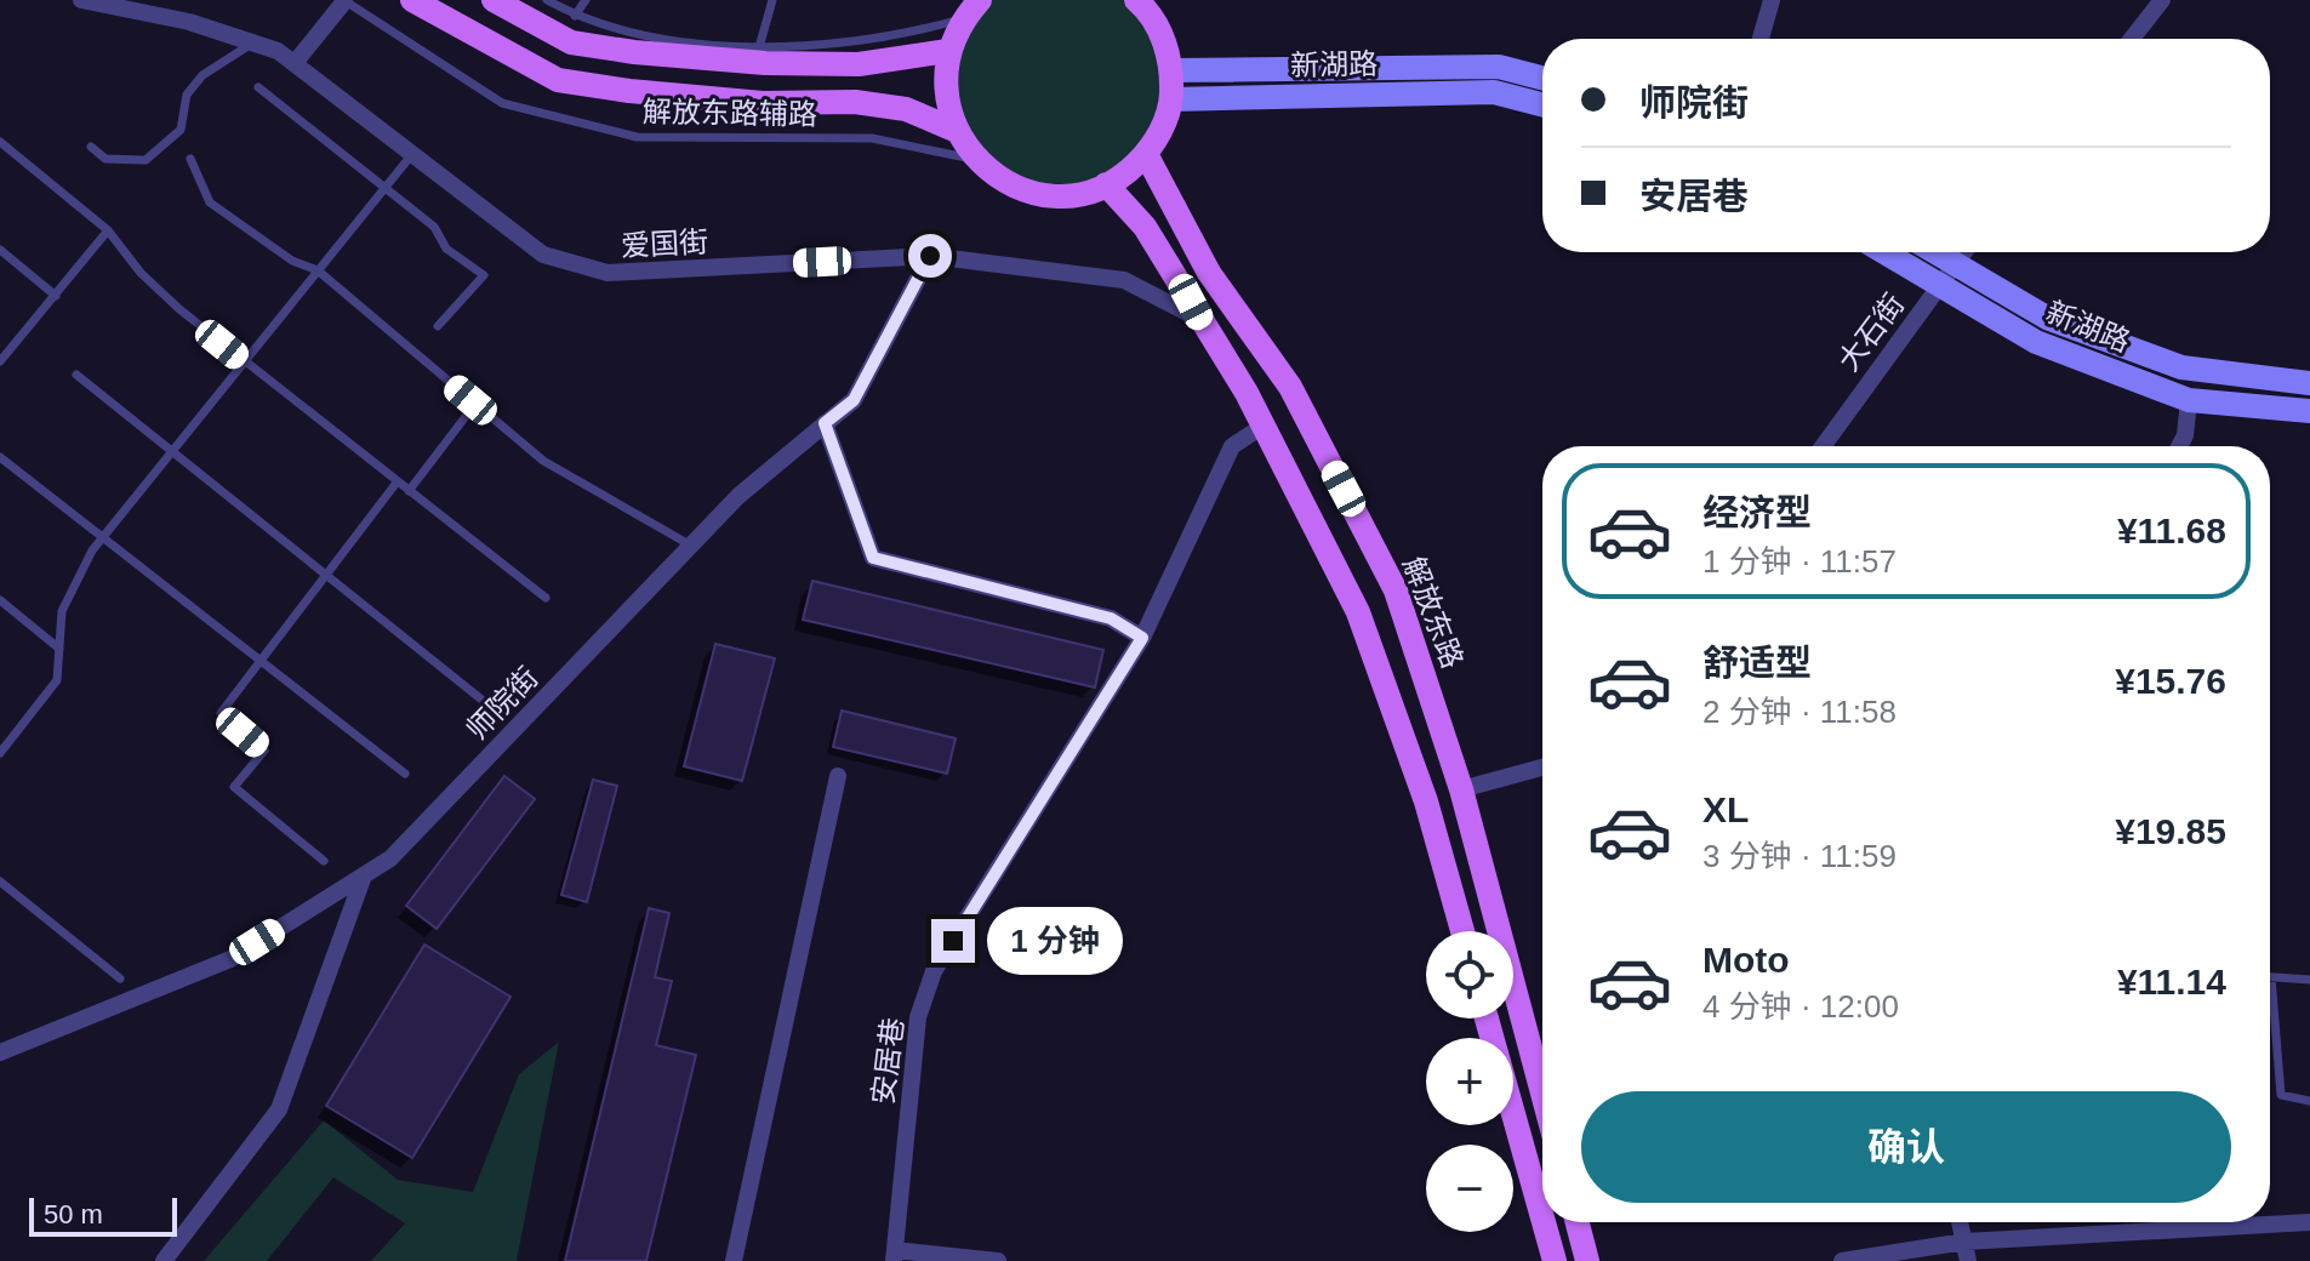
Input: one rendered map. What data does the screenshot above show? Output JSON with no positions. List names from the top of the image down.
{
  "streets": {
    "main road": ["新湖路", "解放东路"],
    "street": [
      "爱国街",
      "大石街",
      "师院街",
      "安居巷"
    ],
    "lane": ["解放东路辅路"]
  },
  "crossings": [
    ["新湖路", "大石街"],
    ["爱国街", "师院街"]
  ],
  "scale_bar": "50 m",
  "page": {
    "banner": ["师院街", "安居巷"],
    "list": [
      {
        "name": "经济型",
        "note": "1 分钟 · 11:57",
        "value": "¥11.68"
      },
      {
        "name": "舒适型",
        "note": "2 分钟 · 11:58",
        "value": "¥15.76"
      },
      {
        "name": "XL",
        "note": "3 分钟 · 11:59",
        "value": "¥19.85"
      },
      {
        "name": "Moto",
        "note": "4 分钟 · 12:00",
        "value": "¥11.14"
      }
    ],
    "bubble": "1 分钟",
    "map_buttons": ["+", "−"],
    "buttons": "确认",
    "scale": "50 m"
  }
}
